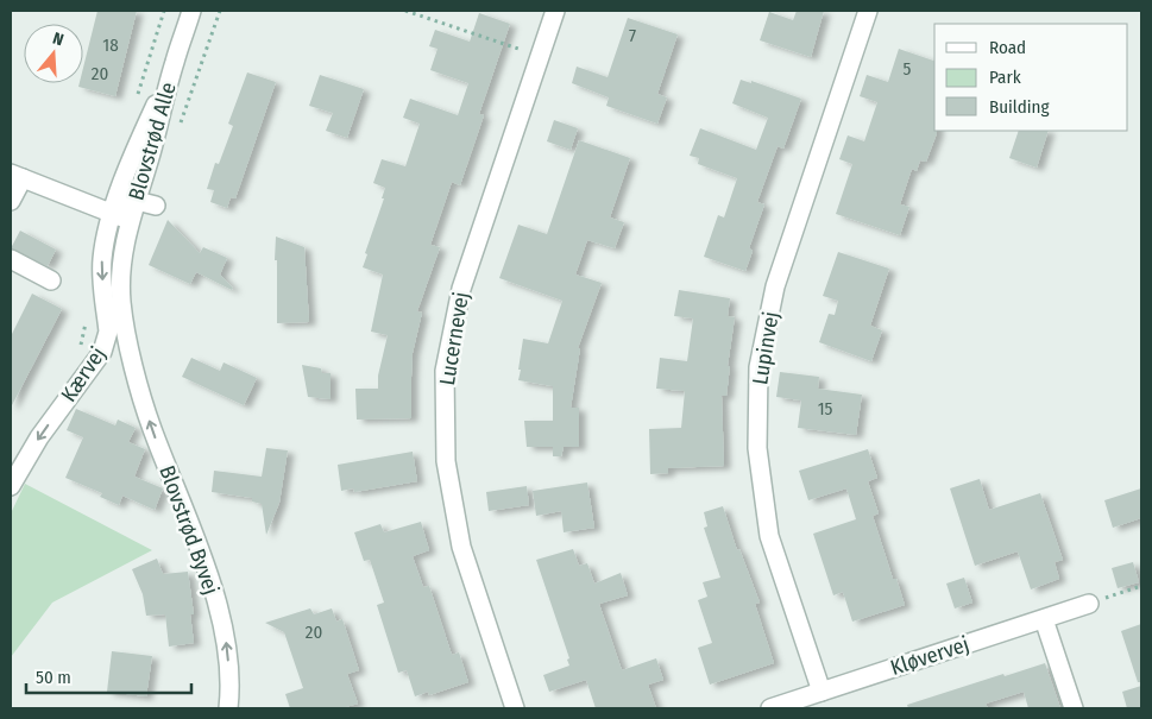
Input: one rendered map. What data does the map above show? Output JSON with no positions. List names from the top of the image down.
{
  "streets": {
    "street": [
      "Blovstrød Alle",
      "Lucernevej",
      "Lupinvej",
      "Kærvej",
      "Blovstrød Byvej",
      "Kløvervej"
    ]
  },
  "crossings": [
    ["Blovstrød Alle", "Kærvej"],
    ["Blovstrød Alle", "Blovstrød Byvej"],
    ["Lupinvej", "Kløvervej"]
  ],
  "one_way": ["Kærvej", "Blovstrød Byvej"],
  "house_numbers": [
    "7",
    "18",
    "5",
    "20",
    "15",
    "20"
  ],
  "legend": ["Road", "Park", "Building"],
  "scale_bar": "50 m",
  "north": "top"
}
